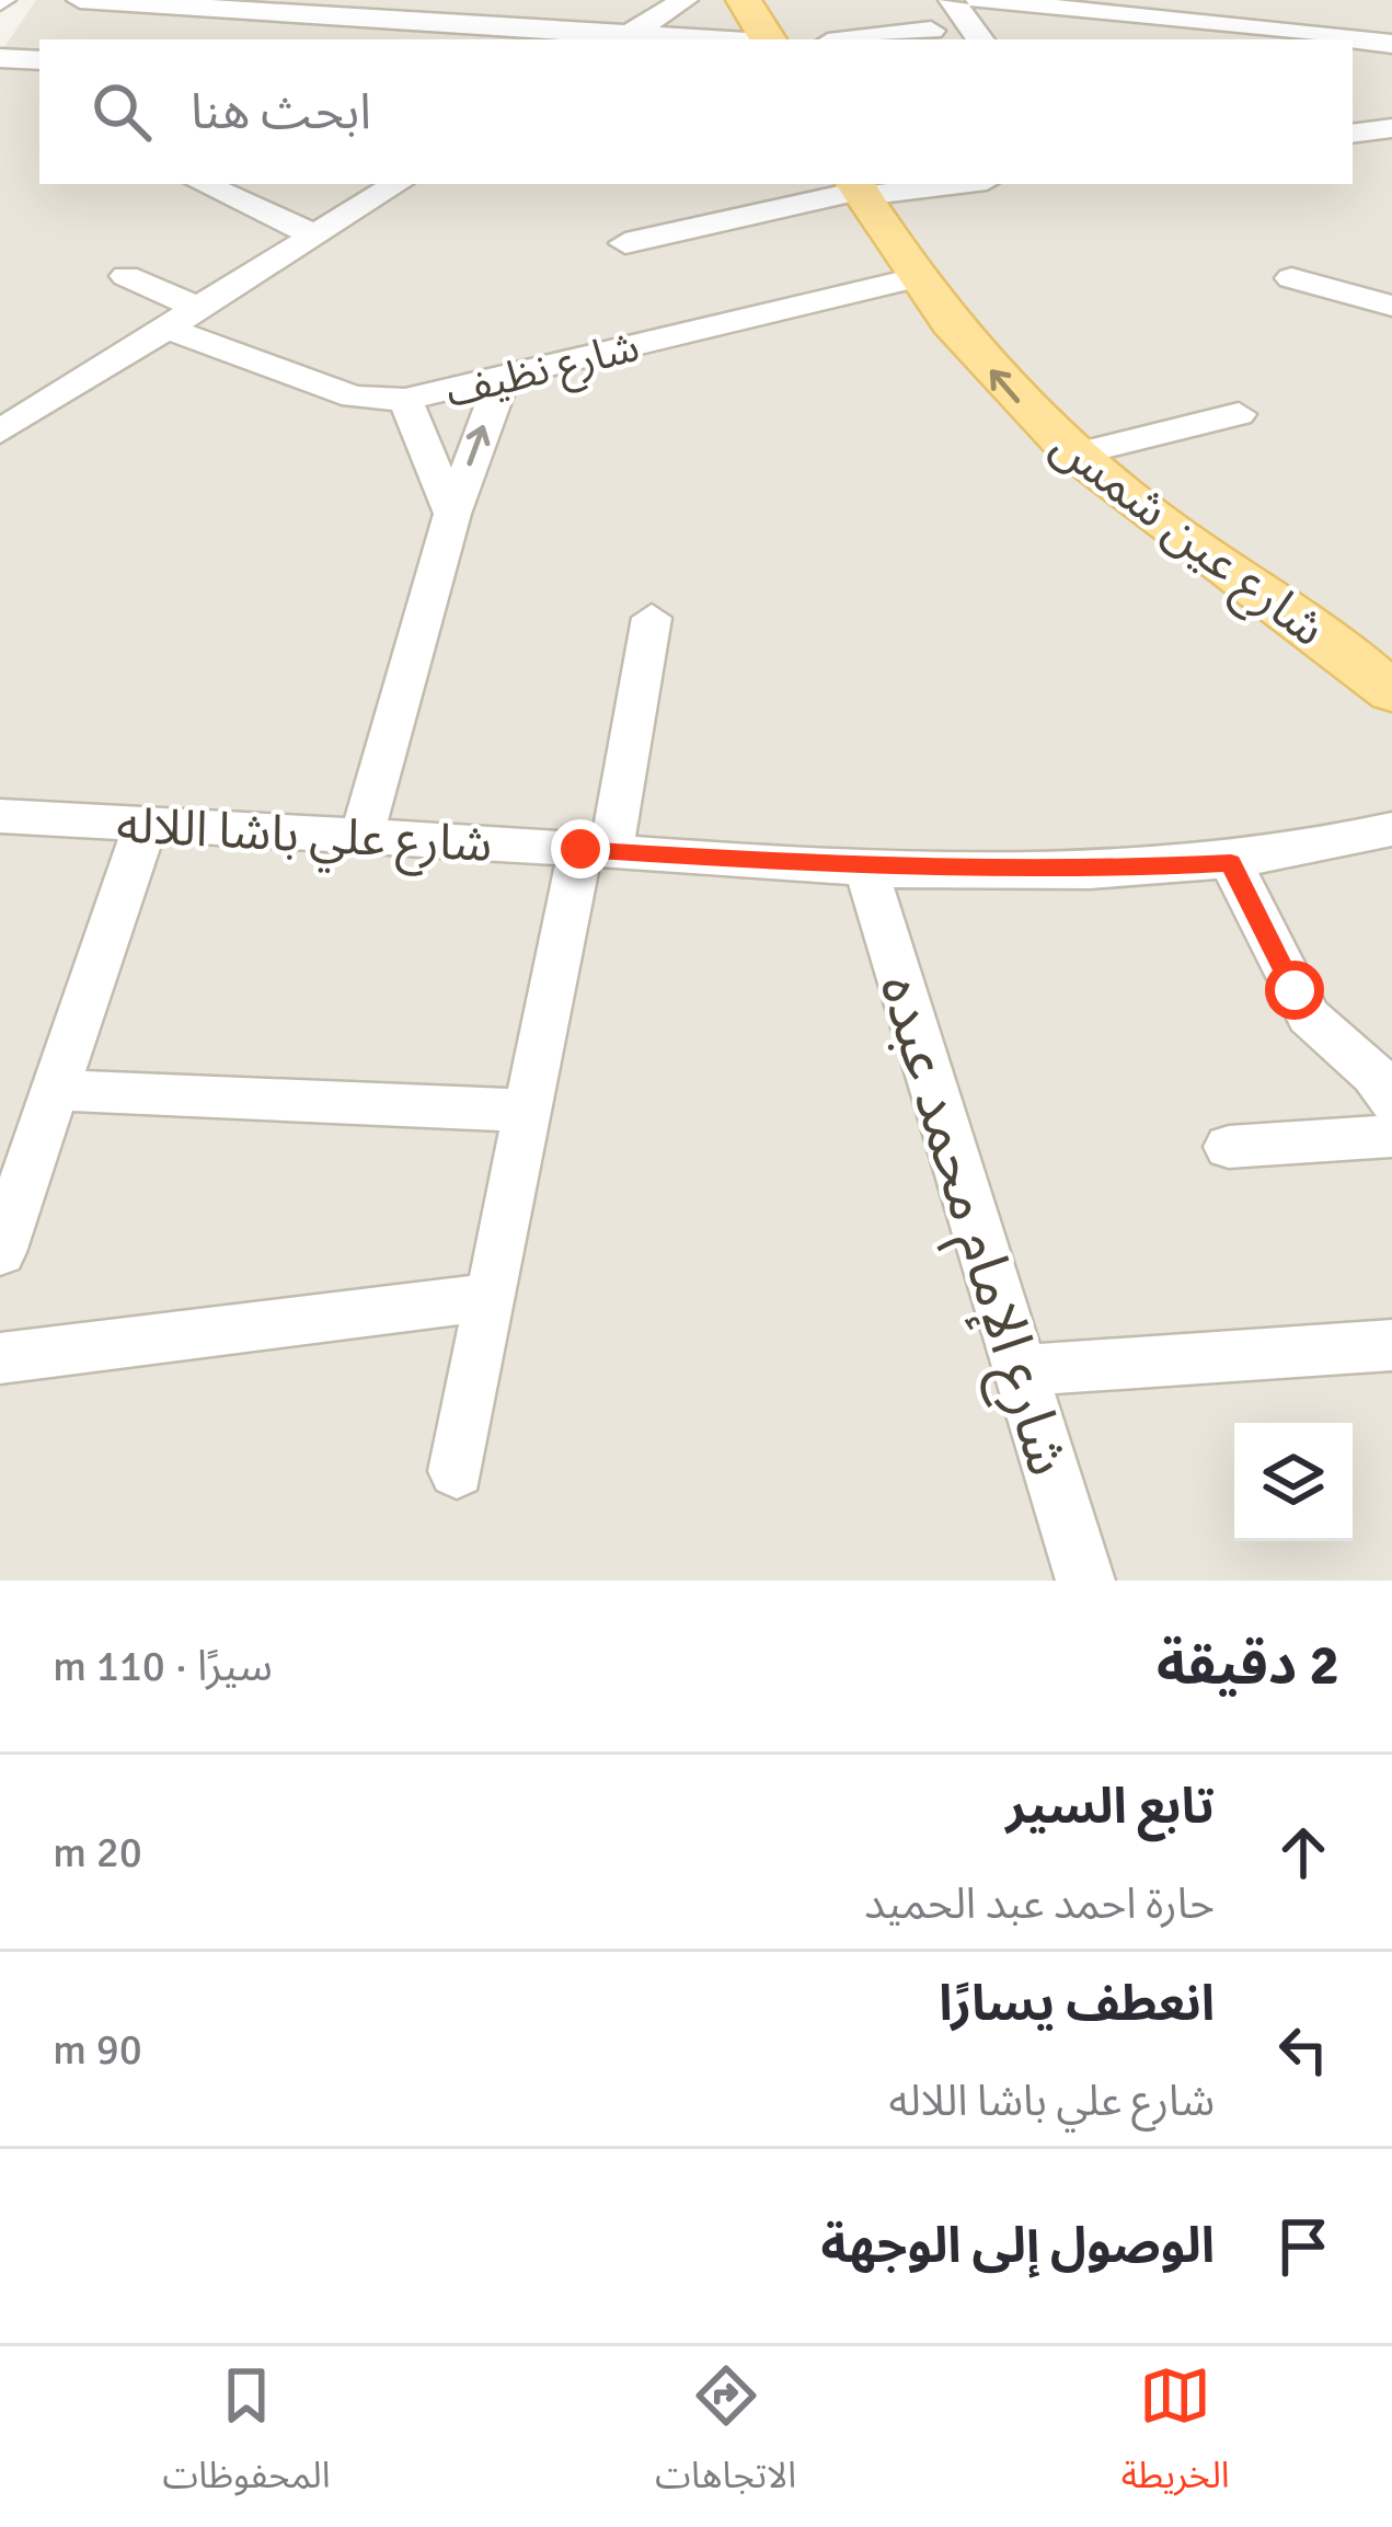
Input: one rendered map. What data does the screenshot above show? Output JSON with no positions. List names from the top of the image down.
{
  "streets": {
    "main road": ["شارع عين شمس"],
    "street": ["شارع نظيف", "شارع علي باشا اللاله", "شارع الإمام محمد عبده"]
  },
  "crossings": [
    ["شارع نظيف", "شارع عين شمس"],
    ["شارع علي باشا اللاله", "شارع الإمام محمد عبده"]
  ],
  "page": {
    "search": "ابحث هنا",
    "heading": ["2 دقيقة", "سيرًا · 110 m"],
    "list": [
      ["تابع السير", "حارة احمد عبد الحميد", "20 m"],
      ["انعطف يسارًا", "شارع علي باشا اللاله", "90 m"],
      "الوصول إلى الوجهة"
    ],
    "nav": ["الخريطة", "الاتجاهات", "المحفوظات"]
  }
}
